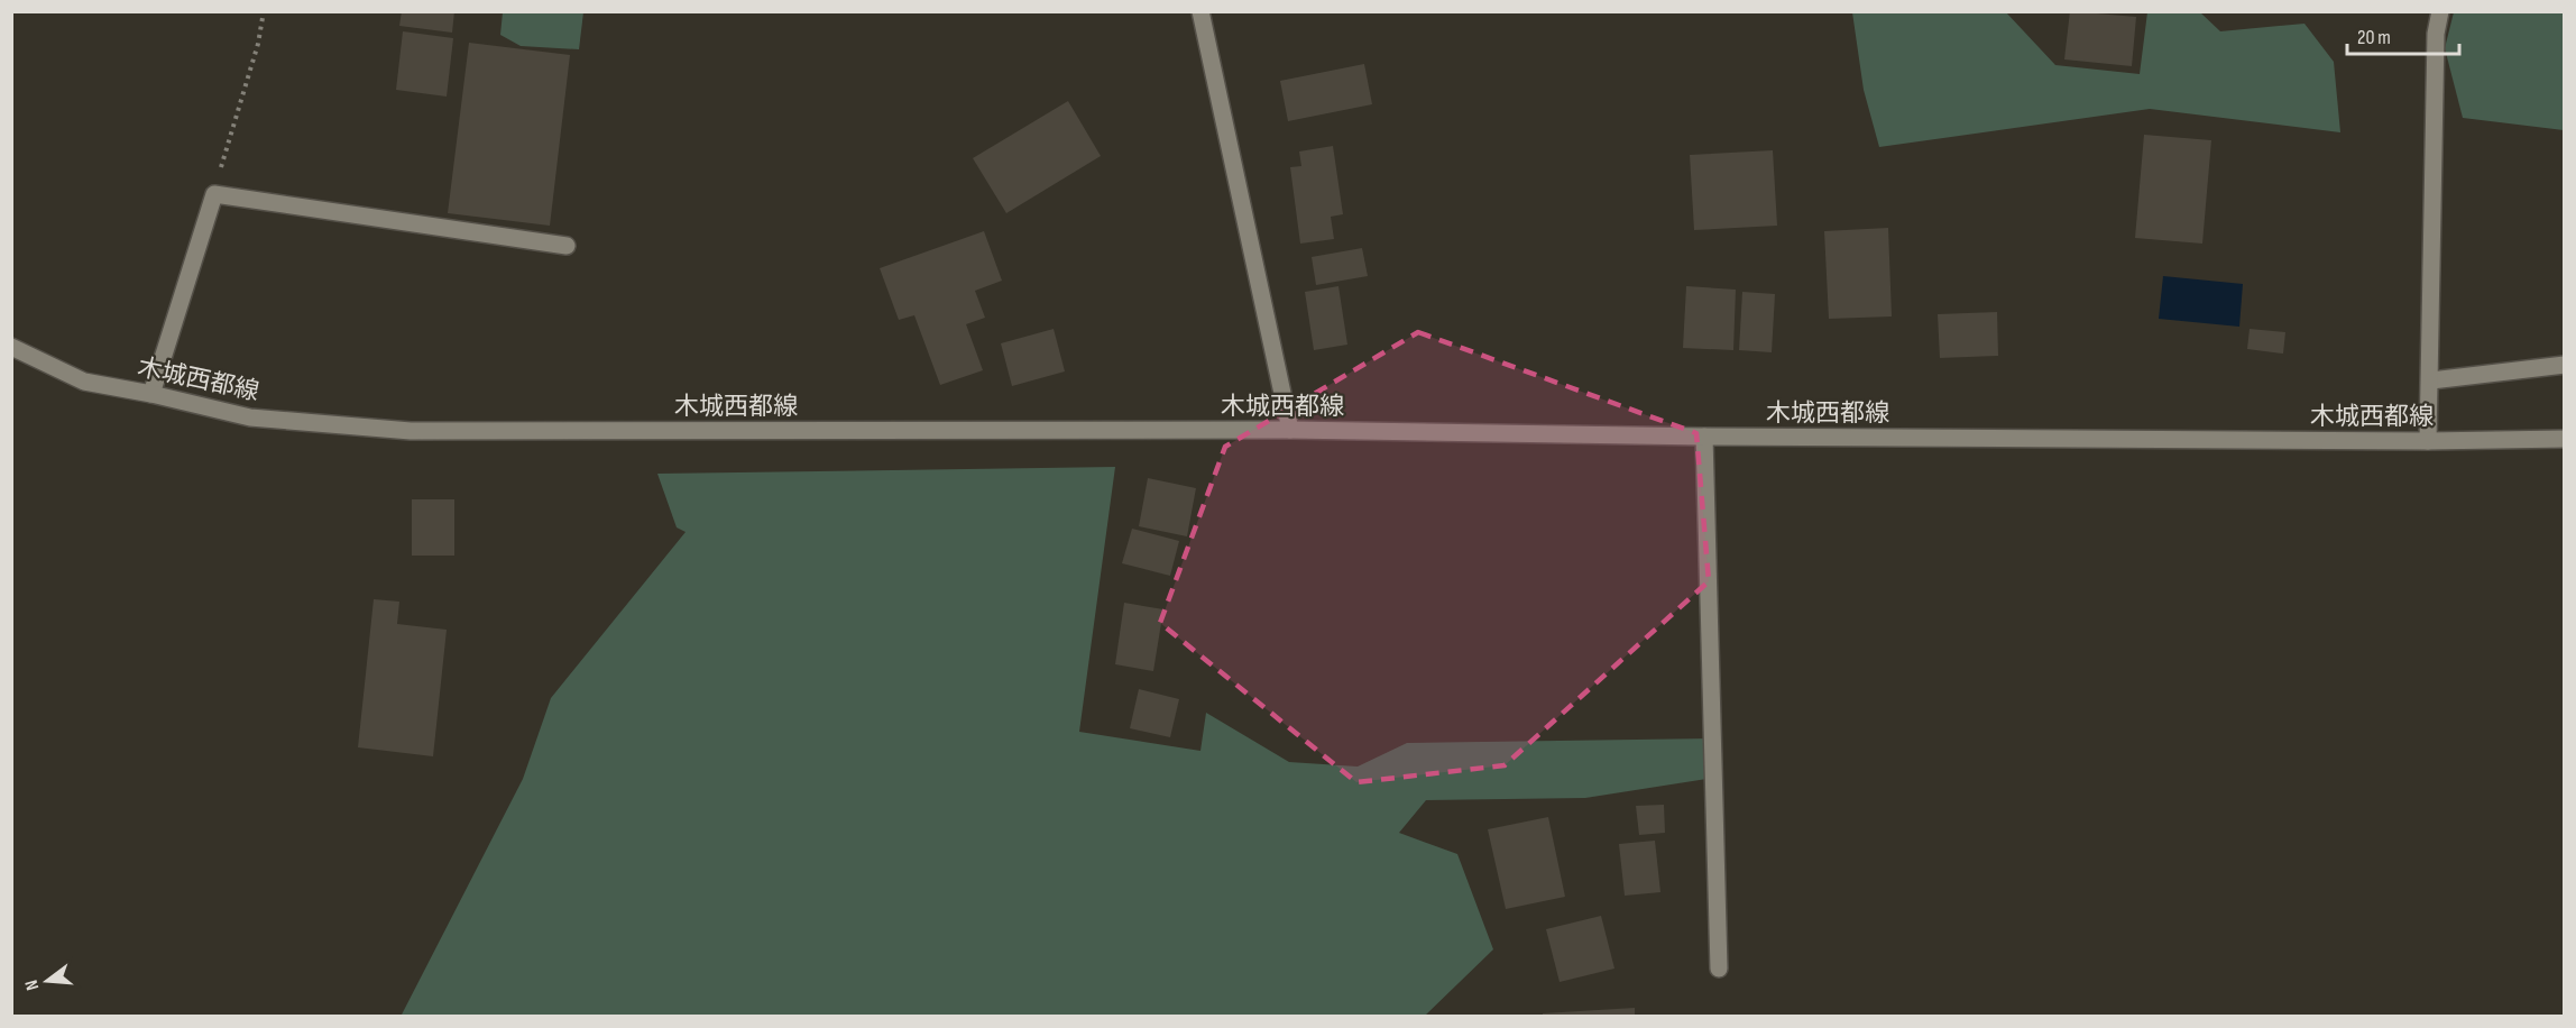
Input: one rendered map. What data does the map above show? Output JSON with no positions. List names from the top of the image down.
{
  "streets": {
    "main road": ["木城西都線"]
  },
  "scale_bar": "20 m",
  "north": "left"
}
